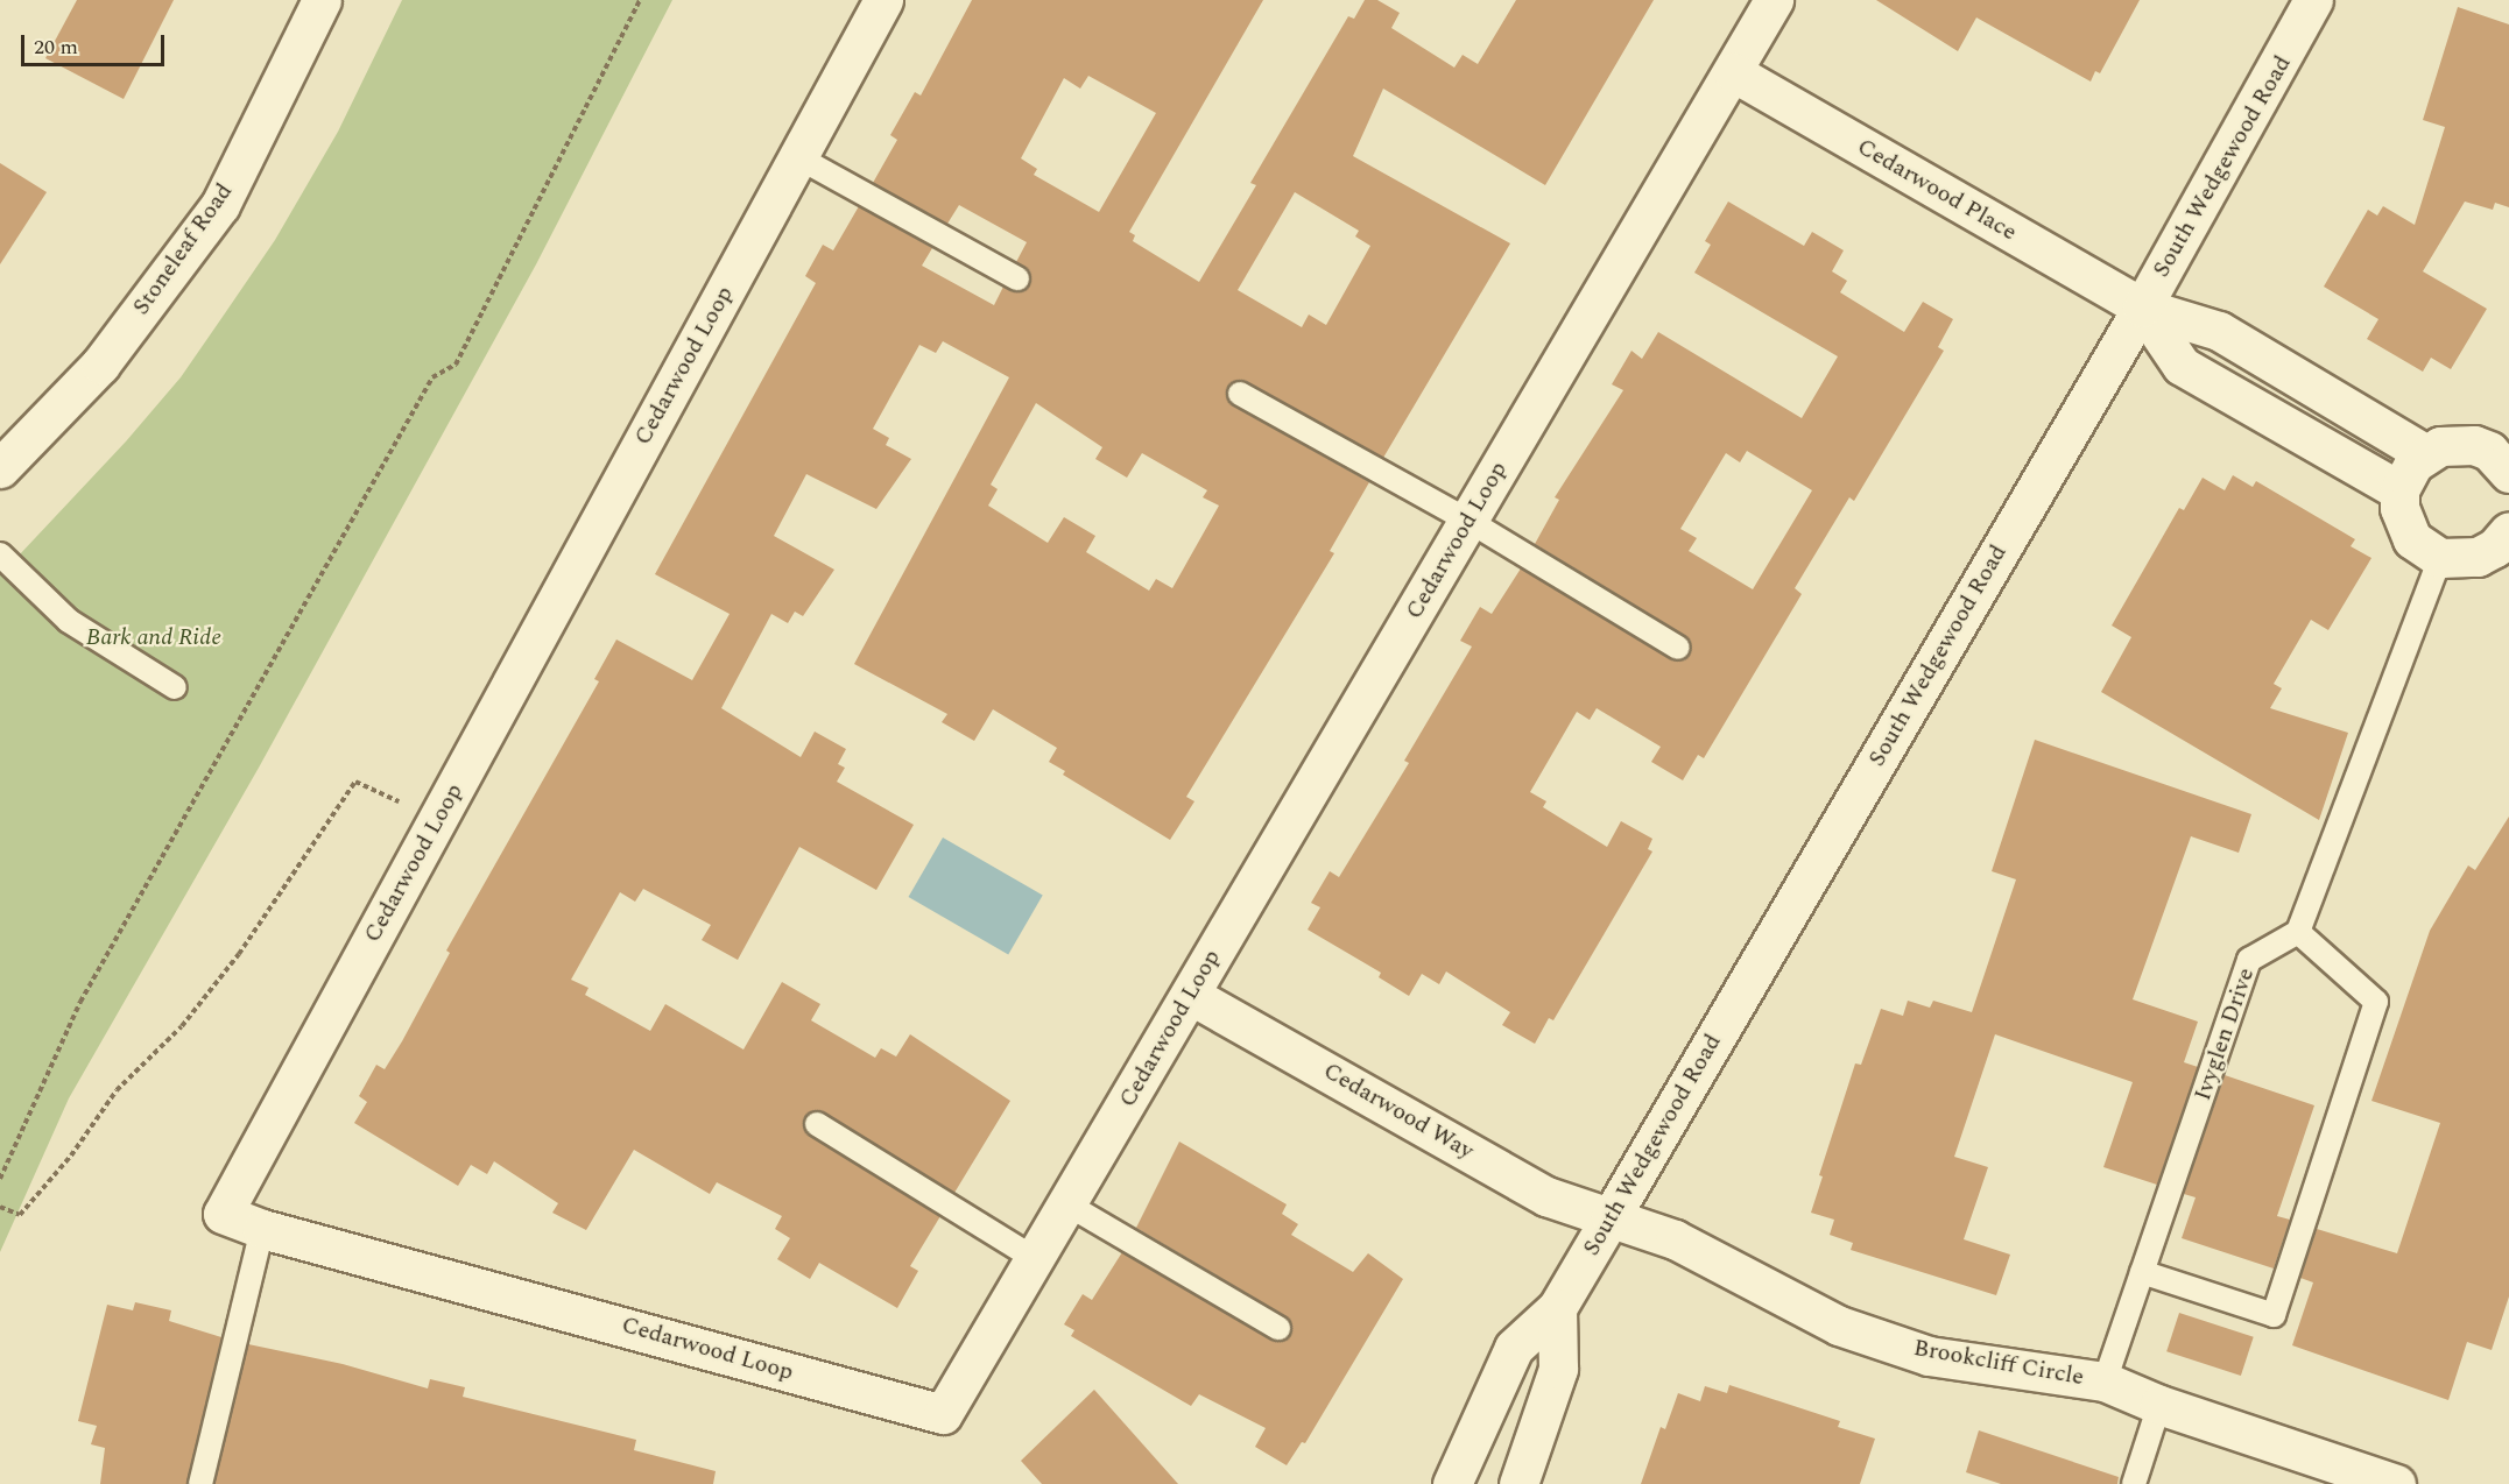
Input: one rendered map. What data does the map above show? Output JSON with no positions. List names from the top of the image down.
{
  "streets": {
    "street": [
      "South Wedgewood Road",
      "Cedarwood Place",
      "Stoneleaf Road",
      "Cedarwood Loop",
      "Cedarwood Way",
      "Brookcliff Circle"
    ],
    "lane": ["Ivyglen Drive"]
  },
  "crossings": [
    ["South Wedgewood Road", "Cedarwood Place"],
    ["South Wedgewood Road", "Cedarwood Way"],
    ["South Wedgewood Road", "Brookcliff Circle"],
    ["Cedarwood Place", "Cedarwood Loop"],
    ["Cedarwood Loop", "Cedarwood Way"],
    ["Ivyglen Drive", "Brookcliff Circle"],
    ["Cedarwood Way", "Brookcliff Circle"]
  ],
  "parks": ["Bark and Ride"],
  "scale_bar": "20 m"
}
